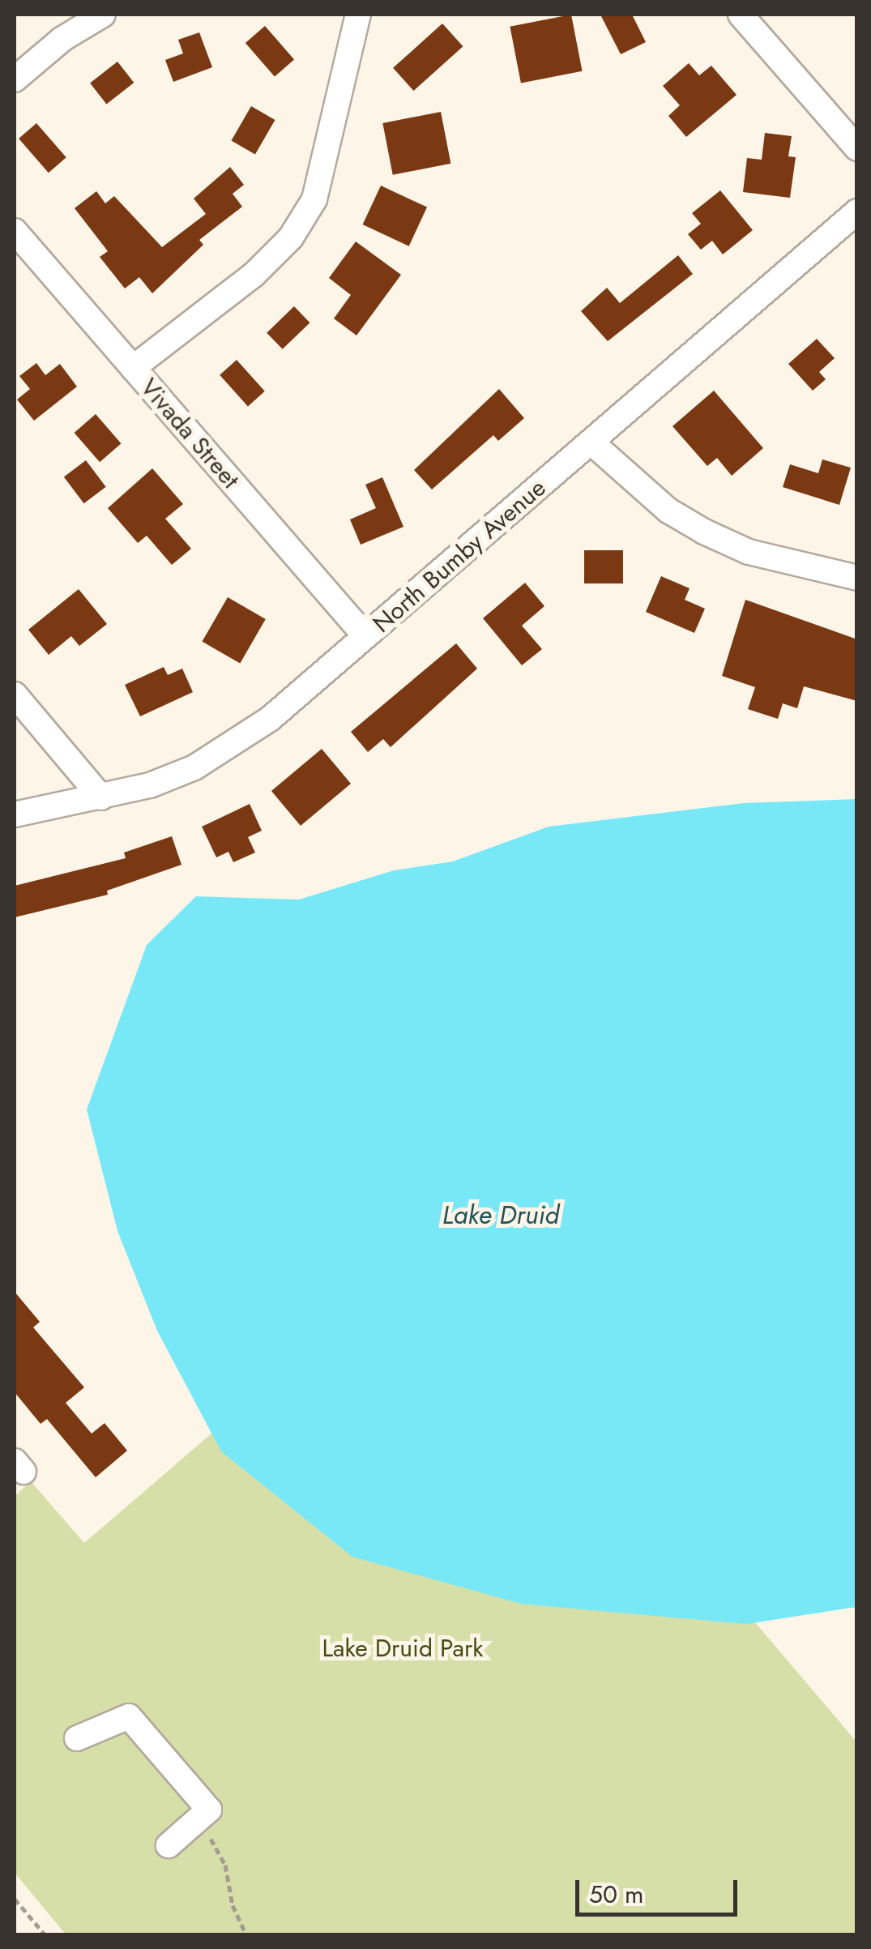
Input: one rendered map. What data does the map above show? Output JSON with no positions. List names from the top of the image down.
{
  "streets": {
    "street": ["Vivada Street", "North Bumby Avenue"]
  },
  "crossings": [
    ["Vivada Street", "North Bumby Avenue"]
  ],
  "water": ["Lake Druid"],
  "parks": ["Lake Druid Park"],
  "scale_bar": "50 m"
}
